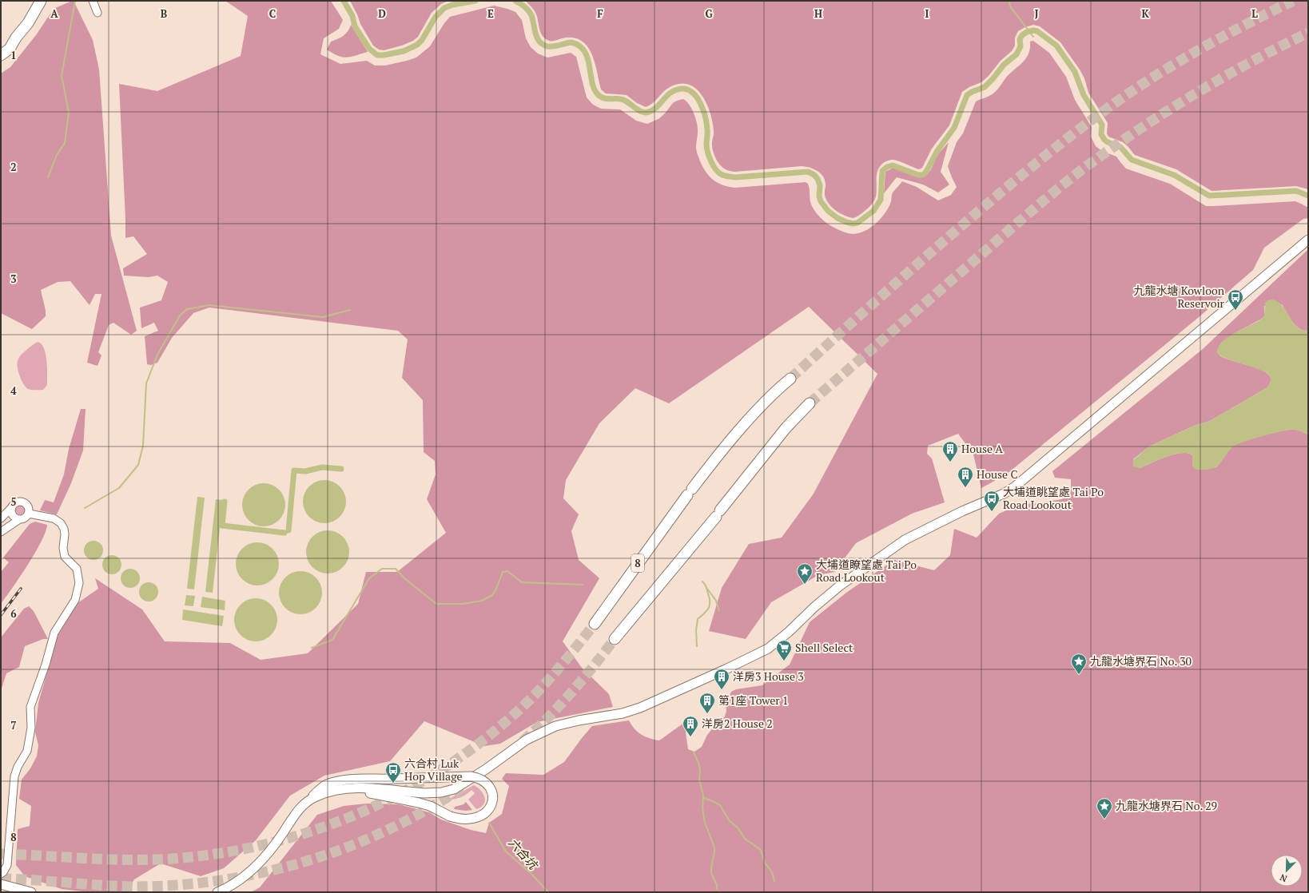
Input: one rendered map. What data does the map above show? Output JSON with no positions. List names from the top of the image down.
{
  "streets": {
    "highway": ["8"]
  },
  "water": ["六合坑"],
  "places": {
    "bus stop": ["九龍水塘 Kowloon Reservoir", "大埔道眺望處 Tai Po Road Lookout", "六合村 Luk Hop Village"],
    "building": [
      "House A",
      "House C",
      "洋房3 House 3",
      "第1座 Tower 1",
      "洋房2 House 2"
    ],
    "place": ["大埔道瞭望處 Tai Po Road Lookout", "九龍水塘界石 No. 30", "九龍水塘界石 No. 29"],
    "supermarket": ["Shell Select"]
  },
  "north": "bottom left",
  "grid": {
    "columns": [
      "A",
      "B",
      "C",
      "D",
      "E",
      "F",
      "G",
      "H",
      "I",
      "J",
      "K",
      "L"
    ],
    "rows": [
      "1",
      "2",
      "3",
      "4",
      "5",
      "6",
      "7",
      "8"
    ]
  }
}
